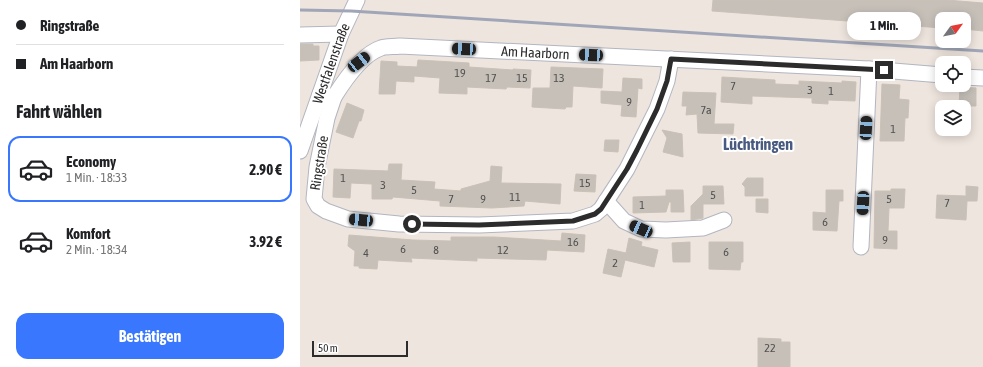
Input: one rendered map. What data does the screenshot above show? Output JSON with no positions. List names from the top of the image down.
{
  "streets": {
    "street": ["Am Haarborn", "Westfalenstraße", "Ringstraße"]
  },
  "crossings": [
    ["Am Haarborn", "Westfalenstraße"],
    ["Am Haarborn", "Ringstraße"],
    ["Westfalenstraße", "Ringstraße"]
  ],
  "districts": ["Lüchtringen"],
  "house_numbers": [
    "19",
    "17",
    "15",
    "13",
    "7",
    "3",
    "1",
    "9",
    "7a",
    "1",
    "1",
    "15",
    "3",
    "5",
    "5",
    "11",
    "7",
    "9",
    "5",
    "7",
    "1",
    "6",
    "9",
    "16",
    "6",
    "8",
    "12",
    "6",
    "4",
    "2",
    "22"
  ],
  "scale_bar": "50 m",
  "north": "top right",
  "page": {
    "banner": ["Ringstraße", "Am Haarborn"],
    "bubble": "1 Min.",
    "heading": "Fahrt wählen",
    "list": [
      {
        "name": "Economy",
        "note": "1 Min. · 18:33",
        "value": "2.90 €"
      },
      {
        "name": "Komfort",
        "note": "2 Min. · 18:34",
        "value": "3.92 €"
      }
    ],
    "buttons": "Bestätigen",
    "scale": "50 m"
  }
}
